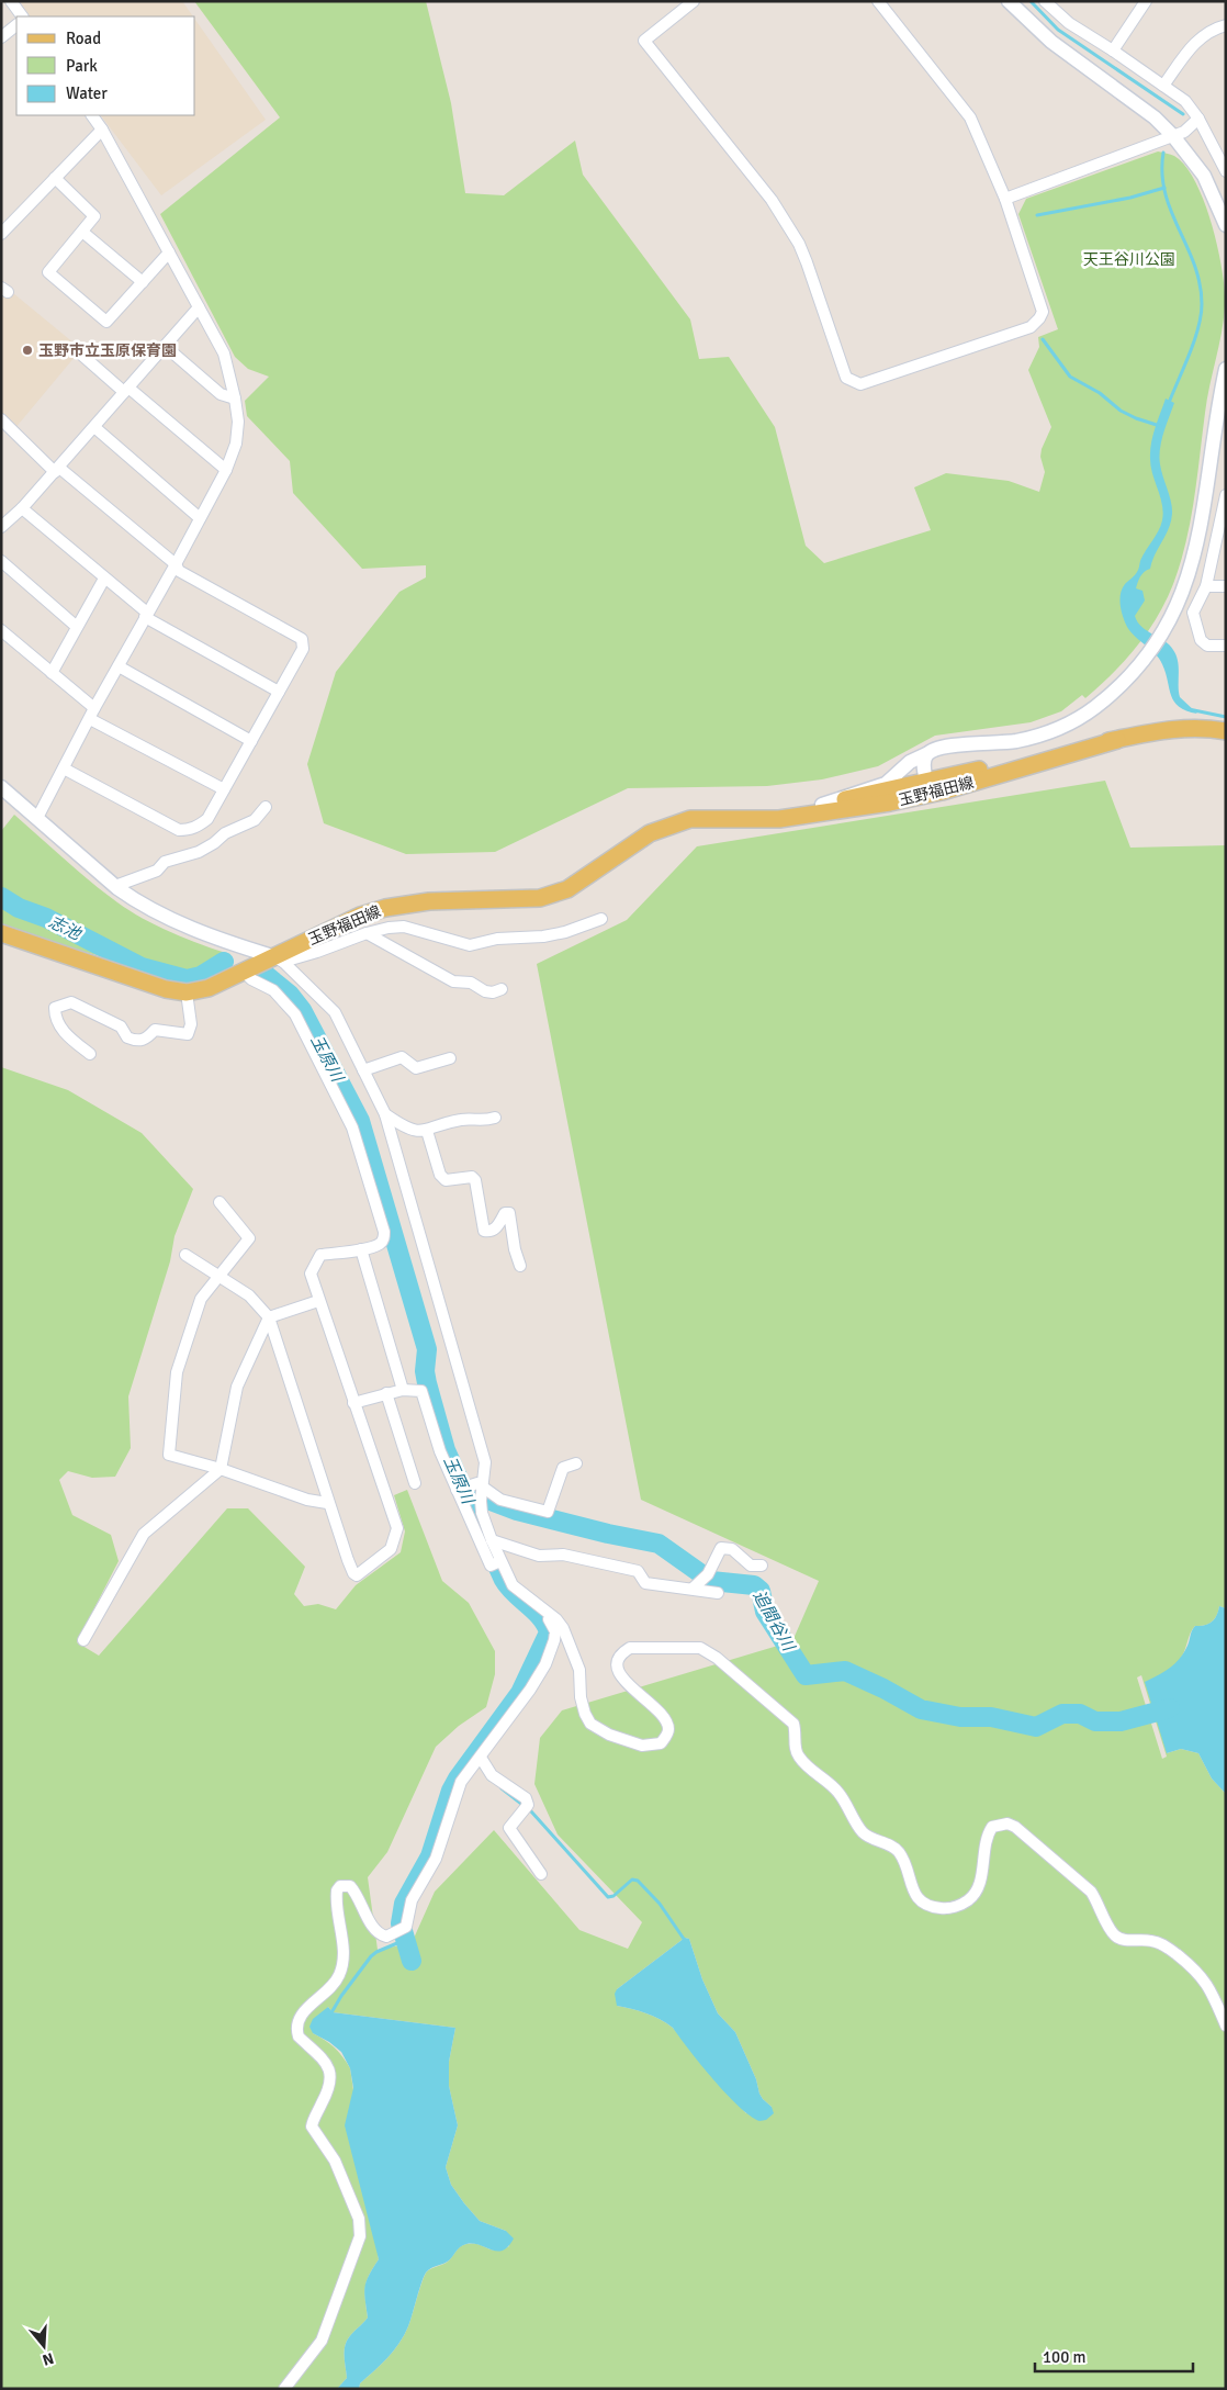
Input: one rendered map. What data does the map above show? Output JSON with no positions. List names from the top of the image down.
{
  "streets": {
    "main road": ["玉野福田線"]
  },
  "water": ["志池", "玉原川", "追間谷川"],
  "parks": ["天王谷川公園"],
  "places": ["玉野市立玉原保育園"],
  "legend": ["Road", "Park", "Water"],
  "scale_bar": "100 m",
  "north": "bottom"
}
